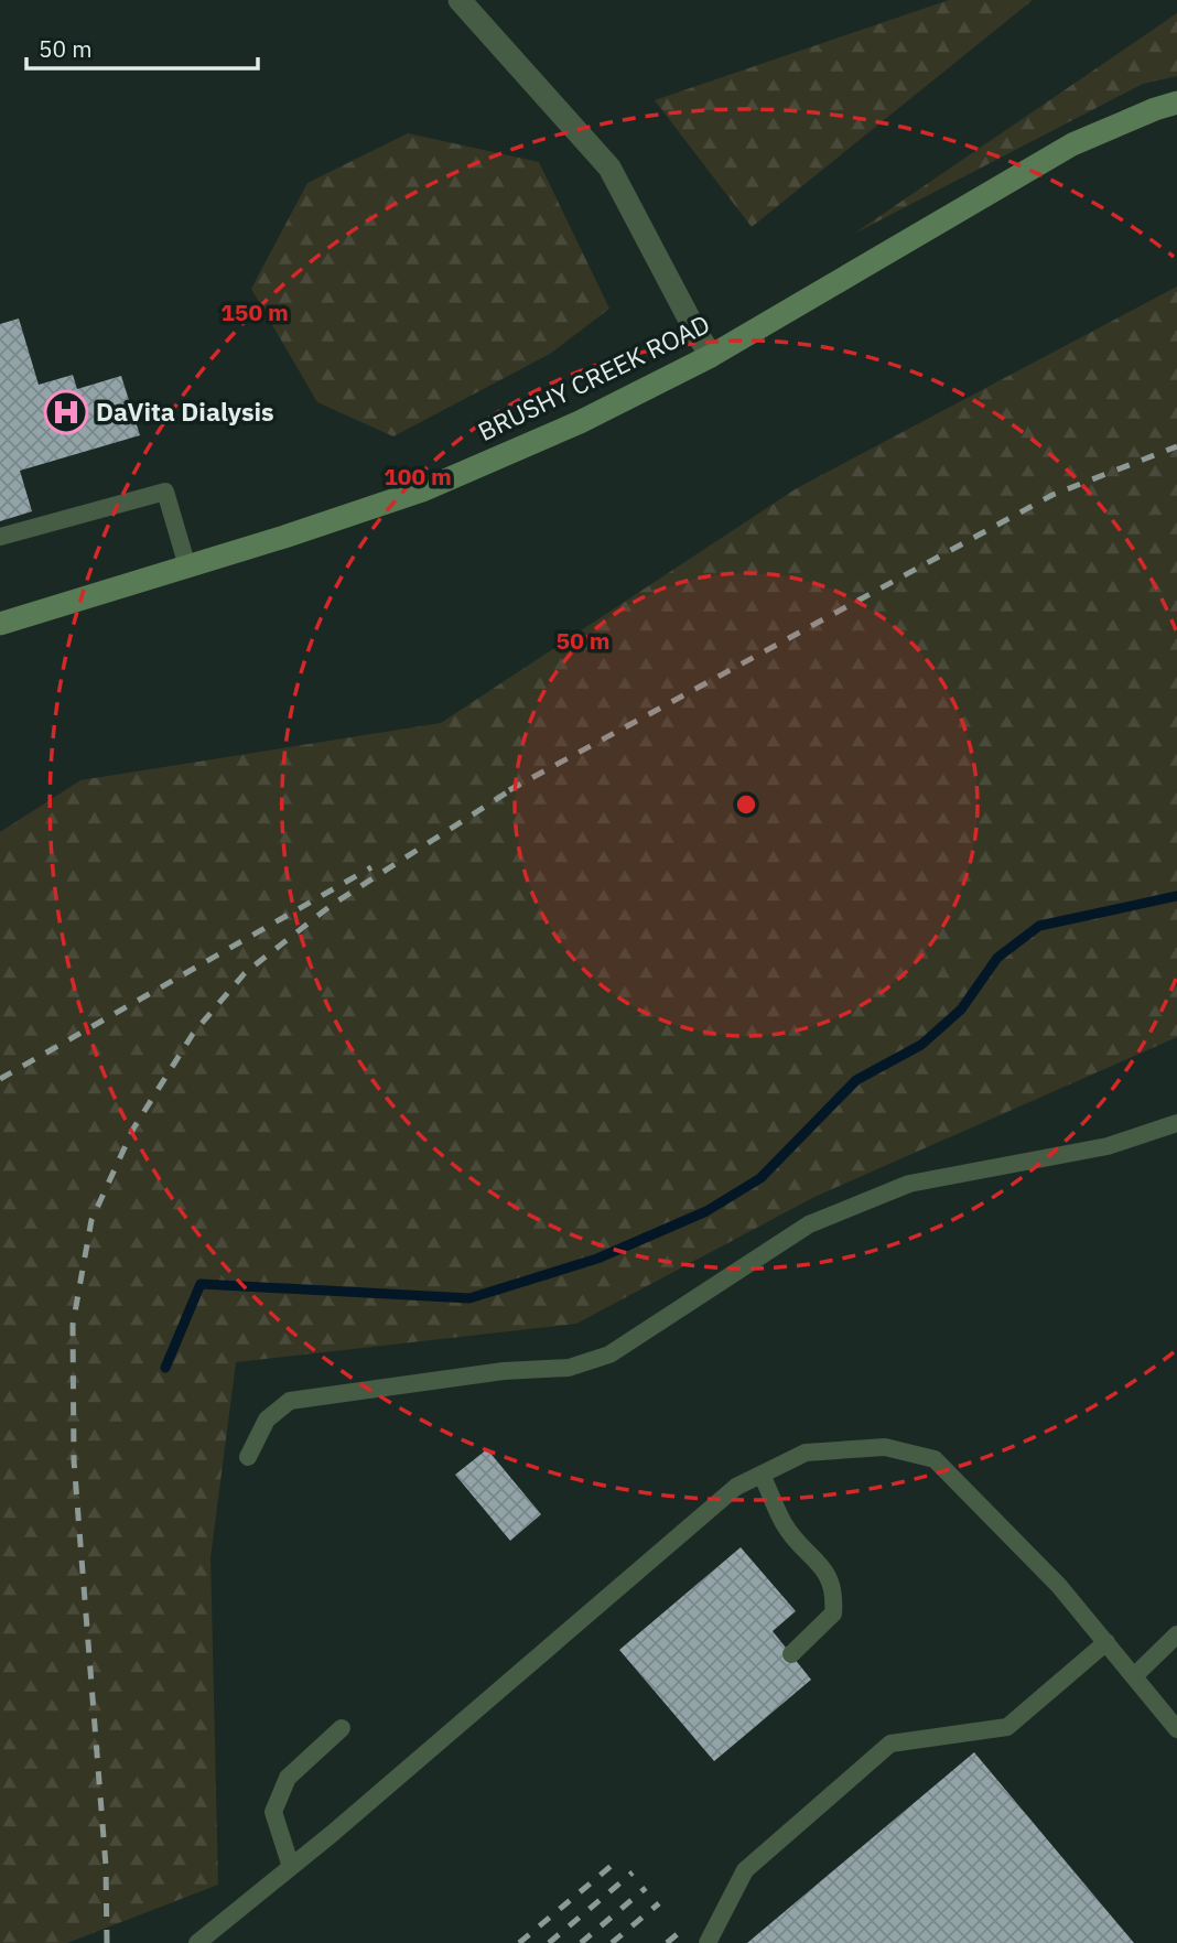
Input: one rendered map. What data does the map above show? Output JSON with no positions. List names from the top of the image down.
{
  "streets": {
    "main road": ["BRUSHY CREEK ROAD"]
  },
  "places": {
    "hospital": ["DaVita Dialysis"]
  },
  "scale_bar": "50 m",
  "rings": ["150 m", "100 m", "50 m"]
}
